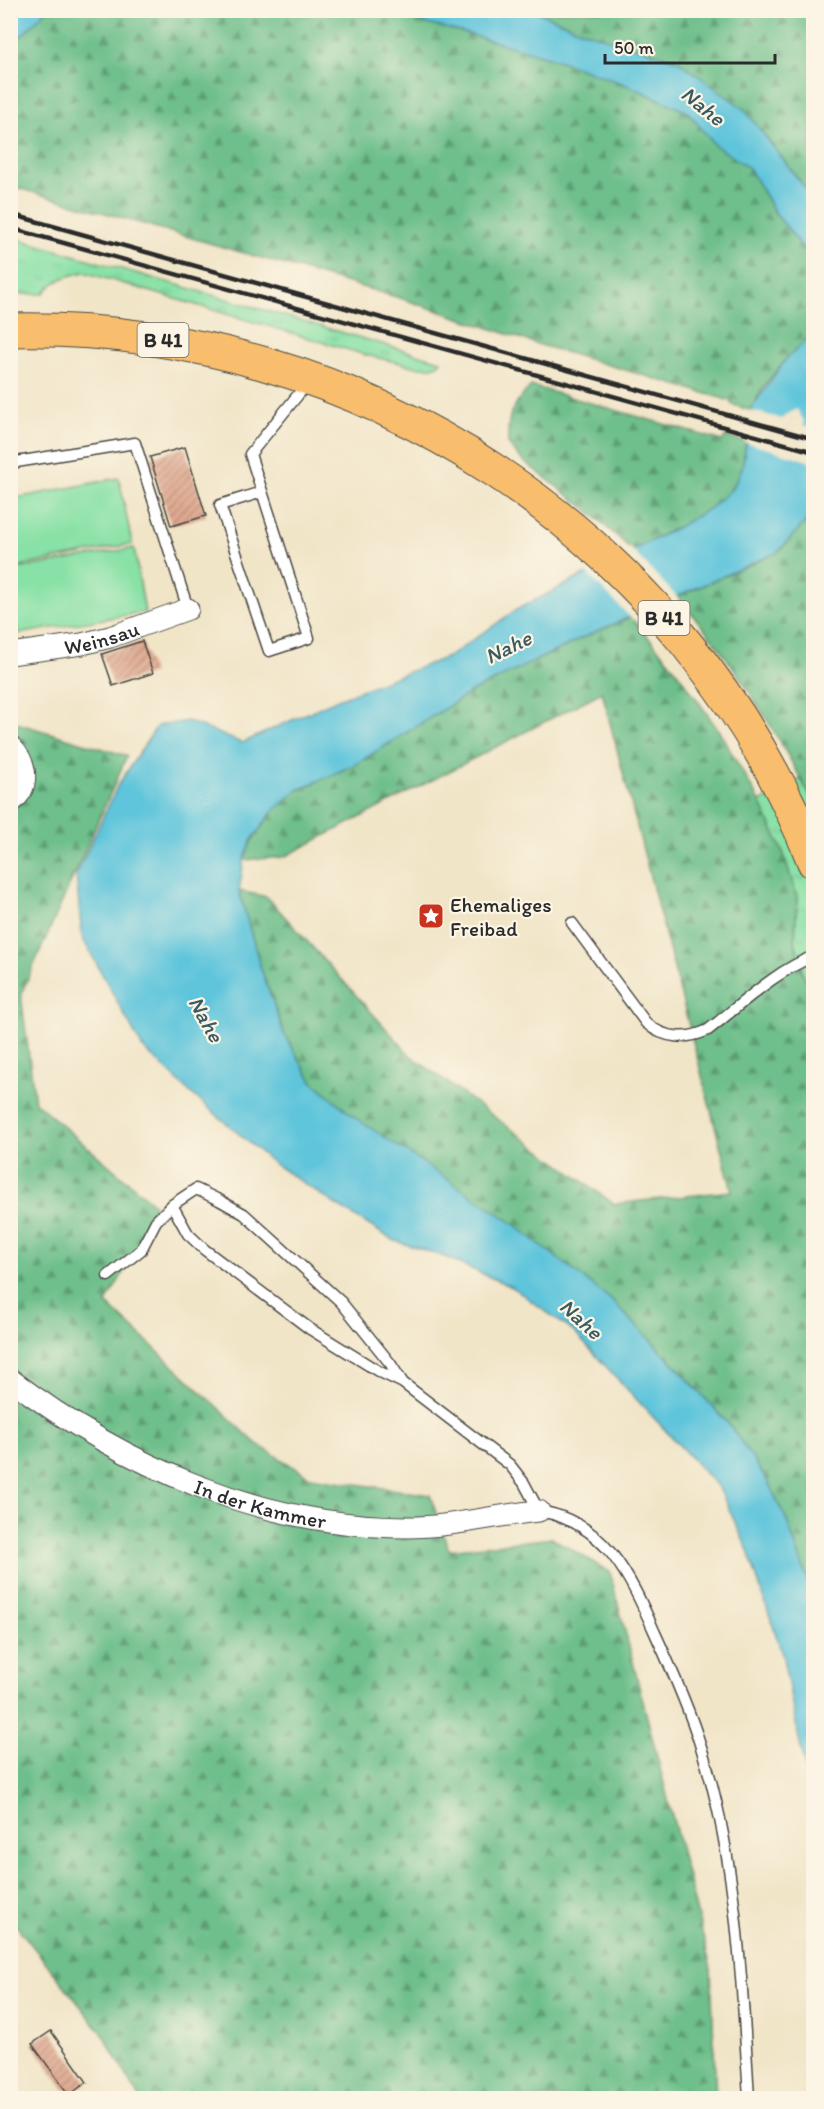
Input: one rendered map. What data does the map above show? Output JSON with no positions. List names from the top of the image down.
{
  "streets": {
    "main road": ["B 41"],
    "street": ["Weinsau", "In der Kammer"]
  },
  "water": ["Nahe"],
  "places": {
    "place": ["Ehemaliges Freibad"]
  },
  "scale_bar": "50 m"
}
